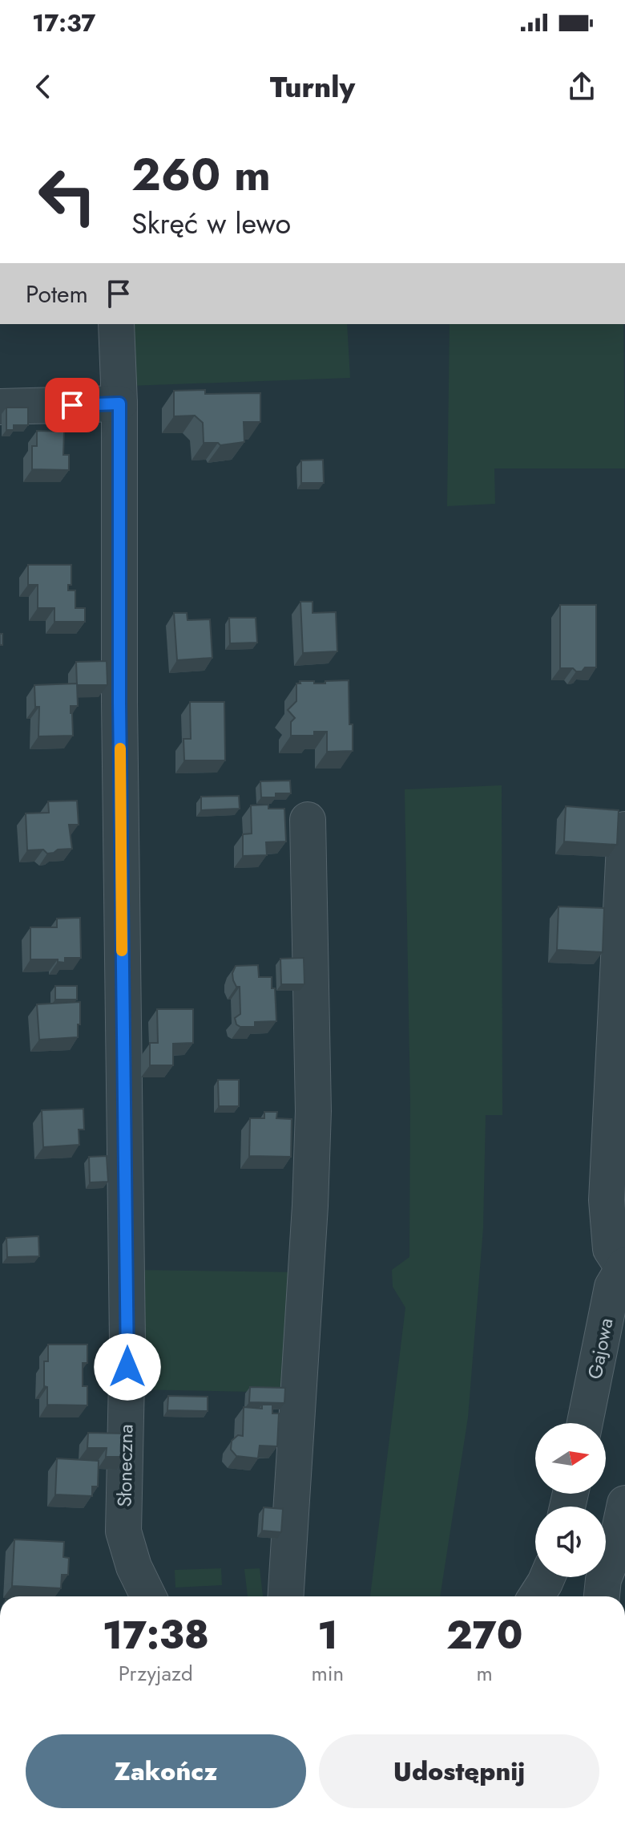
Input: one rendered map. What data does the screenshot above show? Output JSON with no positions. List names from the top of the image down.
{
  "streets": {
    "street": ["Gajowa", "Słoneczna"]
  },
  "north": "right",
  "page": {
    "status": "17:37",
    "header": "Turnly",
    "turn": ["260 m", "Skręć w lewo"],
    "then": "Potem",
    "eta": [
      "17:38",
      "Przyjazd",
      "1",
      "min",
      "270",
      "m"
    ],
    "buttons": ["Zakończ", "Udostępnij"]
  }
}
